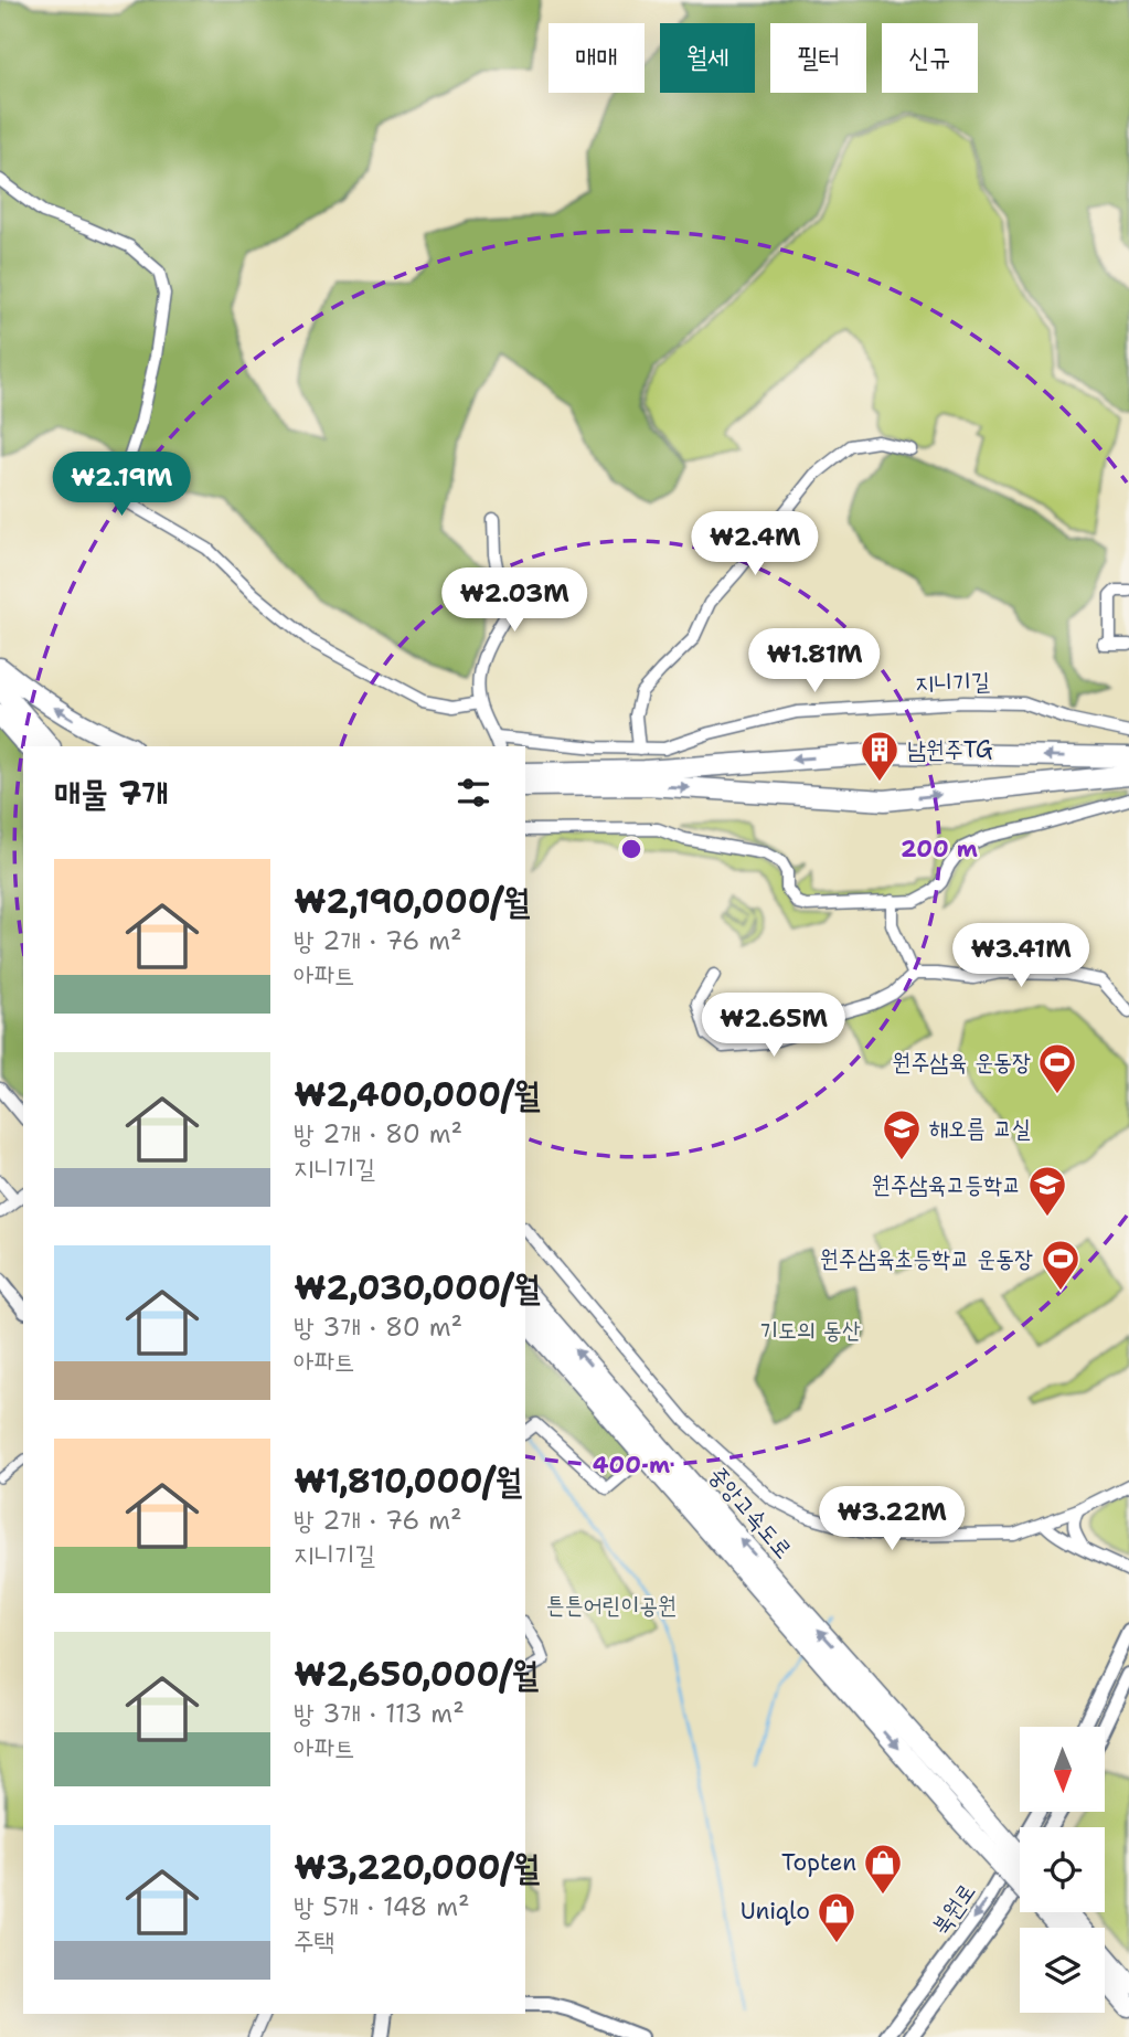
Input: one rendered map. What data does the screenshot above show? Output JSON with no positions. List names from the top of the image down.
{
  "streets": {
    "highway": ["중앙고속도로"],
    "street": ["지니기길", "북원로"]
  },
  "parks": ["기도의 동산", "튼튼어린이공원"],
  "places": {
    "building": ["남원주TG"],
    "sports": ["원주삼육 운동장", "원주삼육초등학교 운동장"],
    "school or university": ["해오름 교실", "원주삼육고등학교"],
    "shop": ["Topten", "Uniqlo"]
  },
  "north": "bottom",
  "page": {
    "chip": [
      "매매",
      "월세",
      "필터",
      "신규"
    ],
    "price": [
      "₩2.19M",
      "₩2.4M",
      "₩2.03M",
      "₩1.81M",
      "₩3.41M",
      "₩2.65M",
      "₩3.22M"
    ],
    "heading": "매물 7개",
    "list": [
      {
        "name": "₩2,190,000/월",
        "note": "방 2개 · 76 m² · 아파트"
      },
      {
        "name": "₩2,400,000/월",
        "note": "방 2개 · 80 m² · 지니기길"
      },
      {
        "name": "₩2,030,000/월",
        "note": "방 3개 · 80 m² · 아파트"
      },
      {
        "name": "₩1,810,000/월",
        "note": "방 2개 · 76 m² · 지니기길"
      },
      {
        "name": "₩2,650,000/월",
        "note": "방 3개 · 113 m² · 아파트"
      },
      {
        "name": "₩3,220,000/월",
        "note": "방 5개 · 148 m² · 주택"
      }
    ]
  },
  "rings": ["200 m", "400 m"]
}
